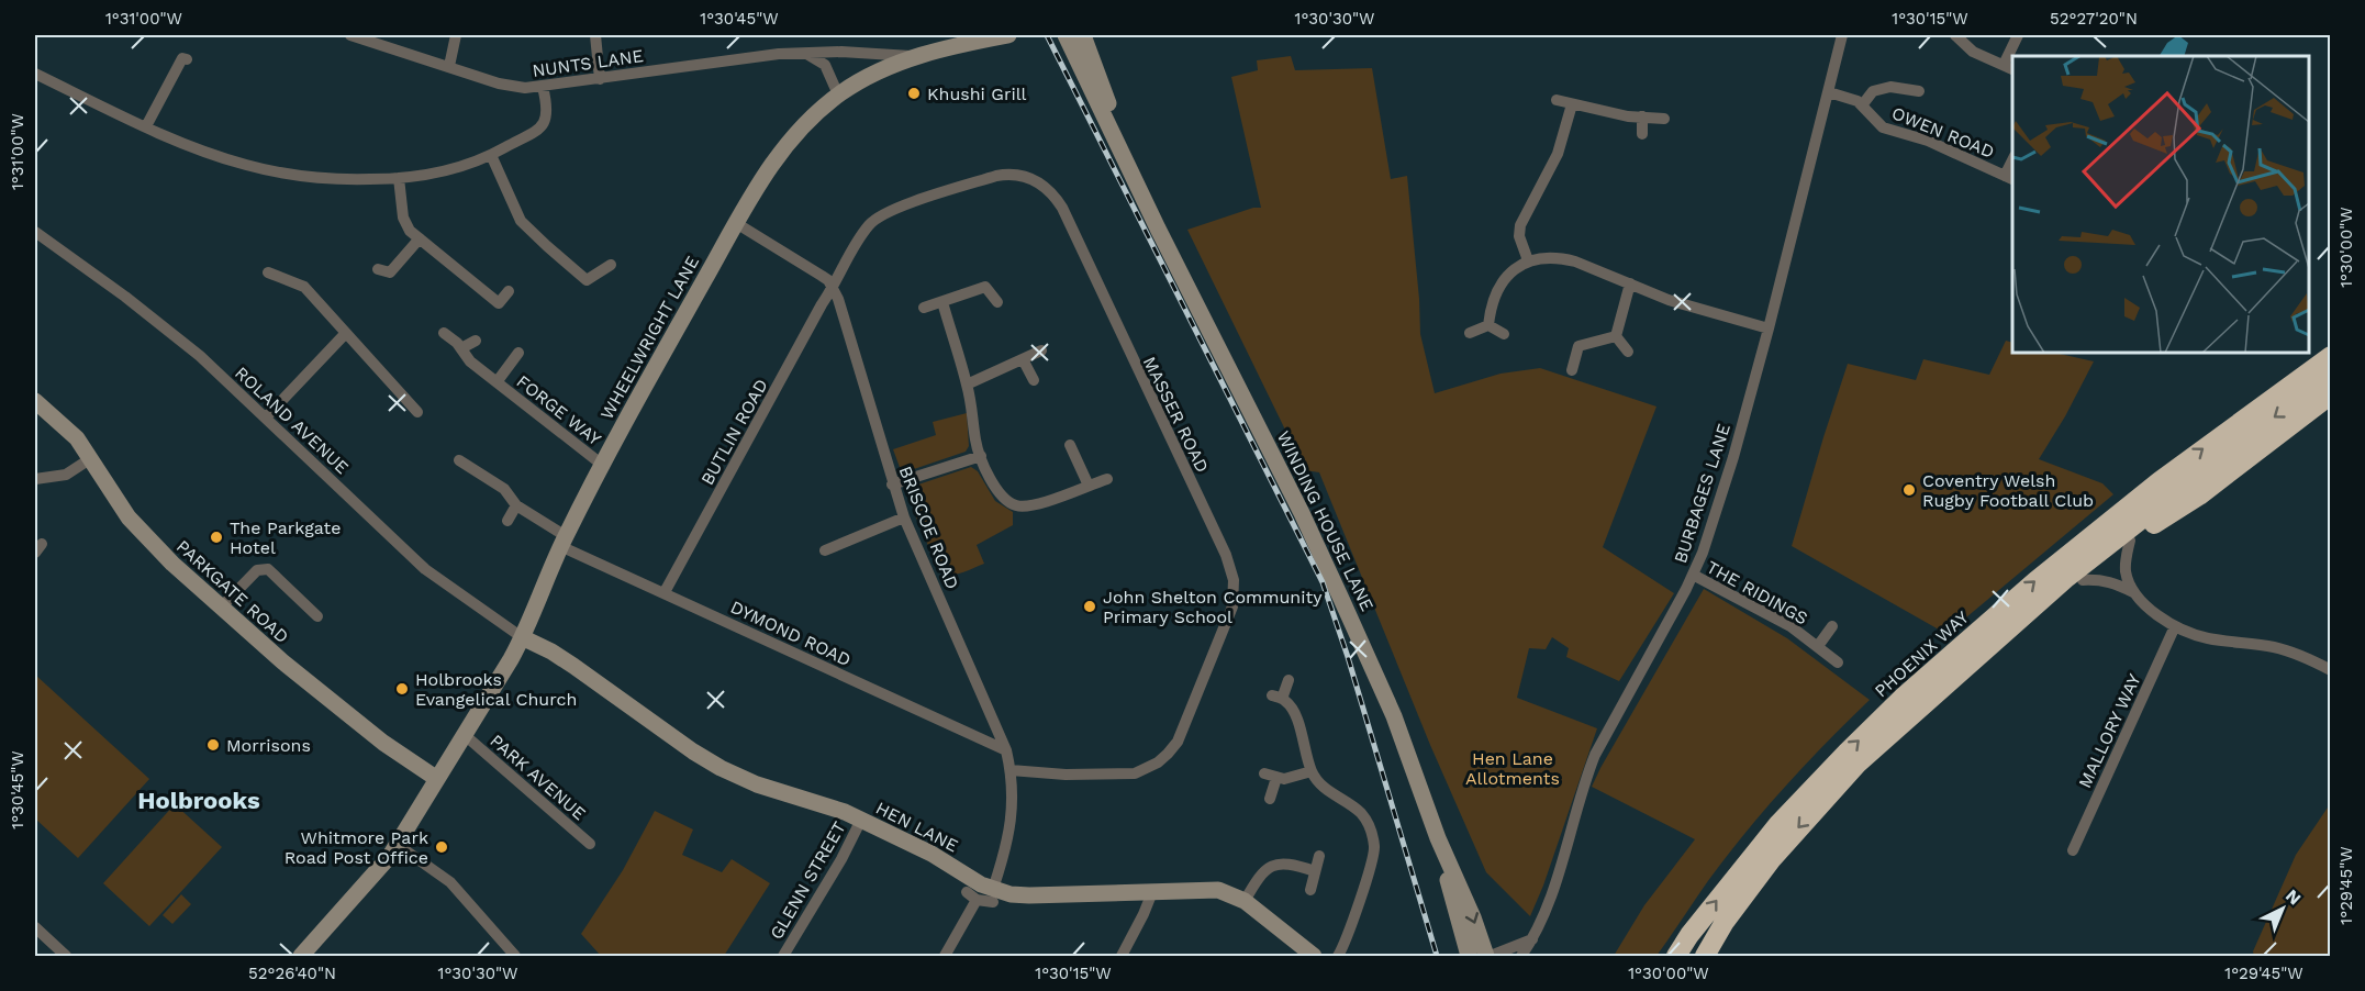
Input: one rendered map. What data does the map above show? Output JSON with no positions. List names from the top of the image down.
{
  "streets": {
    "highway": ["PHOENIX WAY"],
    "street": [
      "NUNTS LANE",
      "OWEN ROAD",
      "WHEELWRIGHT LANE",
      "FORGE WAY",
      "MASSER ROAD",
      "ROLAND AVENUE",
      "BUTLIN ROAD",
      "BURBAGES LANE",
      "WINDING HOUSE LANE",
      "BRISCOE ROAD",
      "PARKGATE ROAD",
      "THE RIDINGS",
      "DYMOND ROAD",
      "MALLORY WAY",
      "PARK AVENUE",
      "HEN LANE",
      "GLENN STREET"
    ]
  },
  "crossings": [
    ["NUNTS LANE", "WHEELWRIGHT LANE"],
    ["OWEN ROAD", "BURBAGES LANE"],
    ["WHEELWRIGHT LANE", "FORGE WAY"],
    ["WHEELWRIGHT LANE", "ROLAND AVENUE"],
    ["WHEELWRIGHT LANE", "PARKGATE ROAD"],
    ["WHEELWRIGHT LANE", "DYMOND ROAD"],
    ["WHEELWRIGHT LANE", "PARK AVENUE"],
    ["WHEELWRIGHT LANE", "HEN LANE"],
    ["MASSER ROAD", "BUTLIN ROAD"],
    ["MASSER ROAD", "BRISCOE ROAD"],
    ["ROLAND AVENUE", "HEN LANE"],
    ["BUTLIN ROAD", "BRISCOE ROAD"],
    ["BUTLIN ROAD", "DYMOND ROAD"],
    ["BURBAGES LANE", "THE RIDINGS"],
    ["BRISCOE ROAD", "DYMOND ROAD"],
    ["BRISCOE ROAD", "HEN LANE"],
    ["HEN LANE", "GLENN STREET"]
  ],
  "districts": ["Holbrooks"],
  "parks": ["Hen Lane Allotments"],
  "places": [
    "Khushi Grill",
    "Coventry Welsh Rugby Football Club",
    "The Parkgate Hotel",
    "John Shelton Community Primary School",
    "Holbrooks Evangelical Church",
    "Morrisons",
    "Whitmore Park Road Post Office"
  ],
  "north": "top right",
  "coordinates": [
    "1°31'00\"W",
    "1°30'45\"W",
    "1°30'30\"W",
    "1°30'15\"W",
    "52°27'20\"N",
    "1°30'00\"W",
    "1°29'45\"W",
    "52°26'40\"N"
  ]
}
